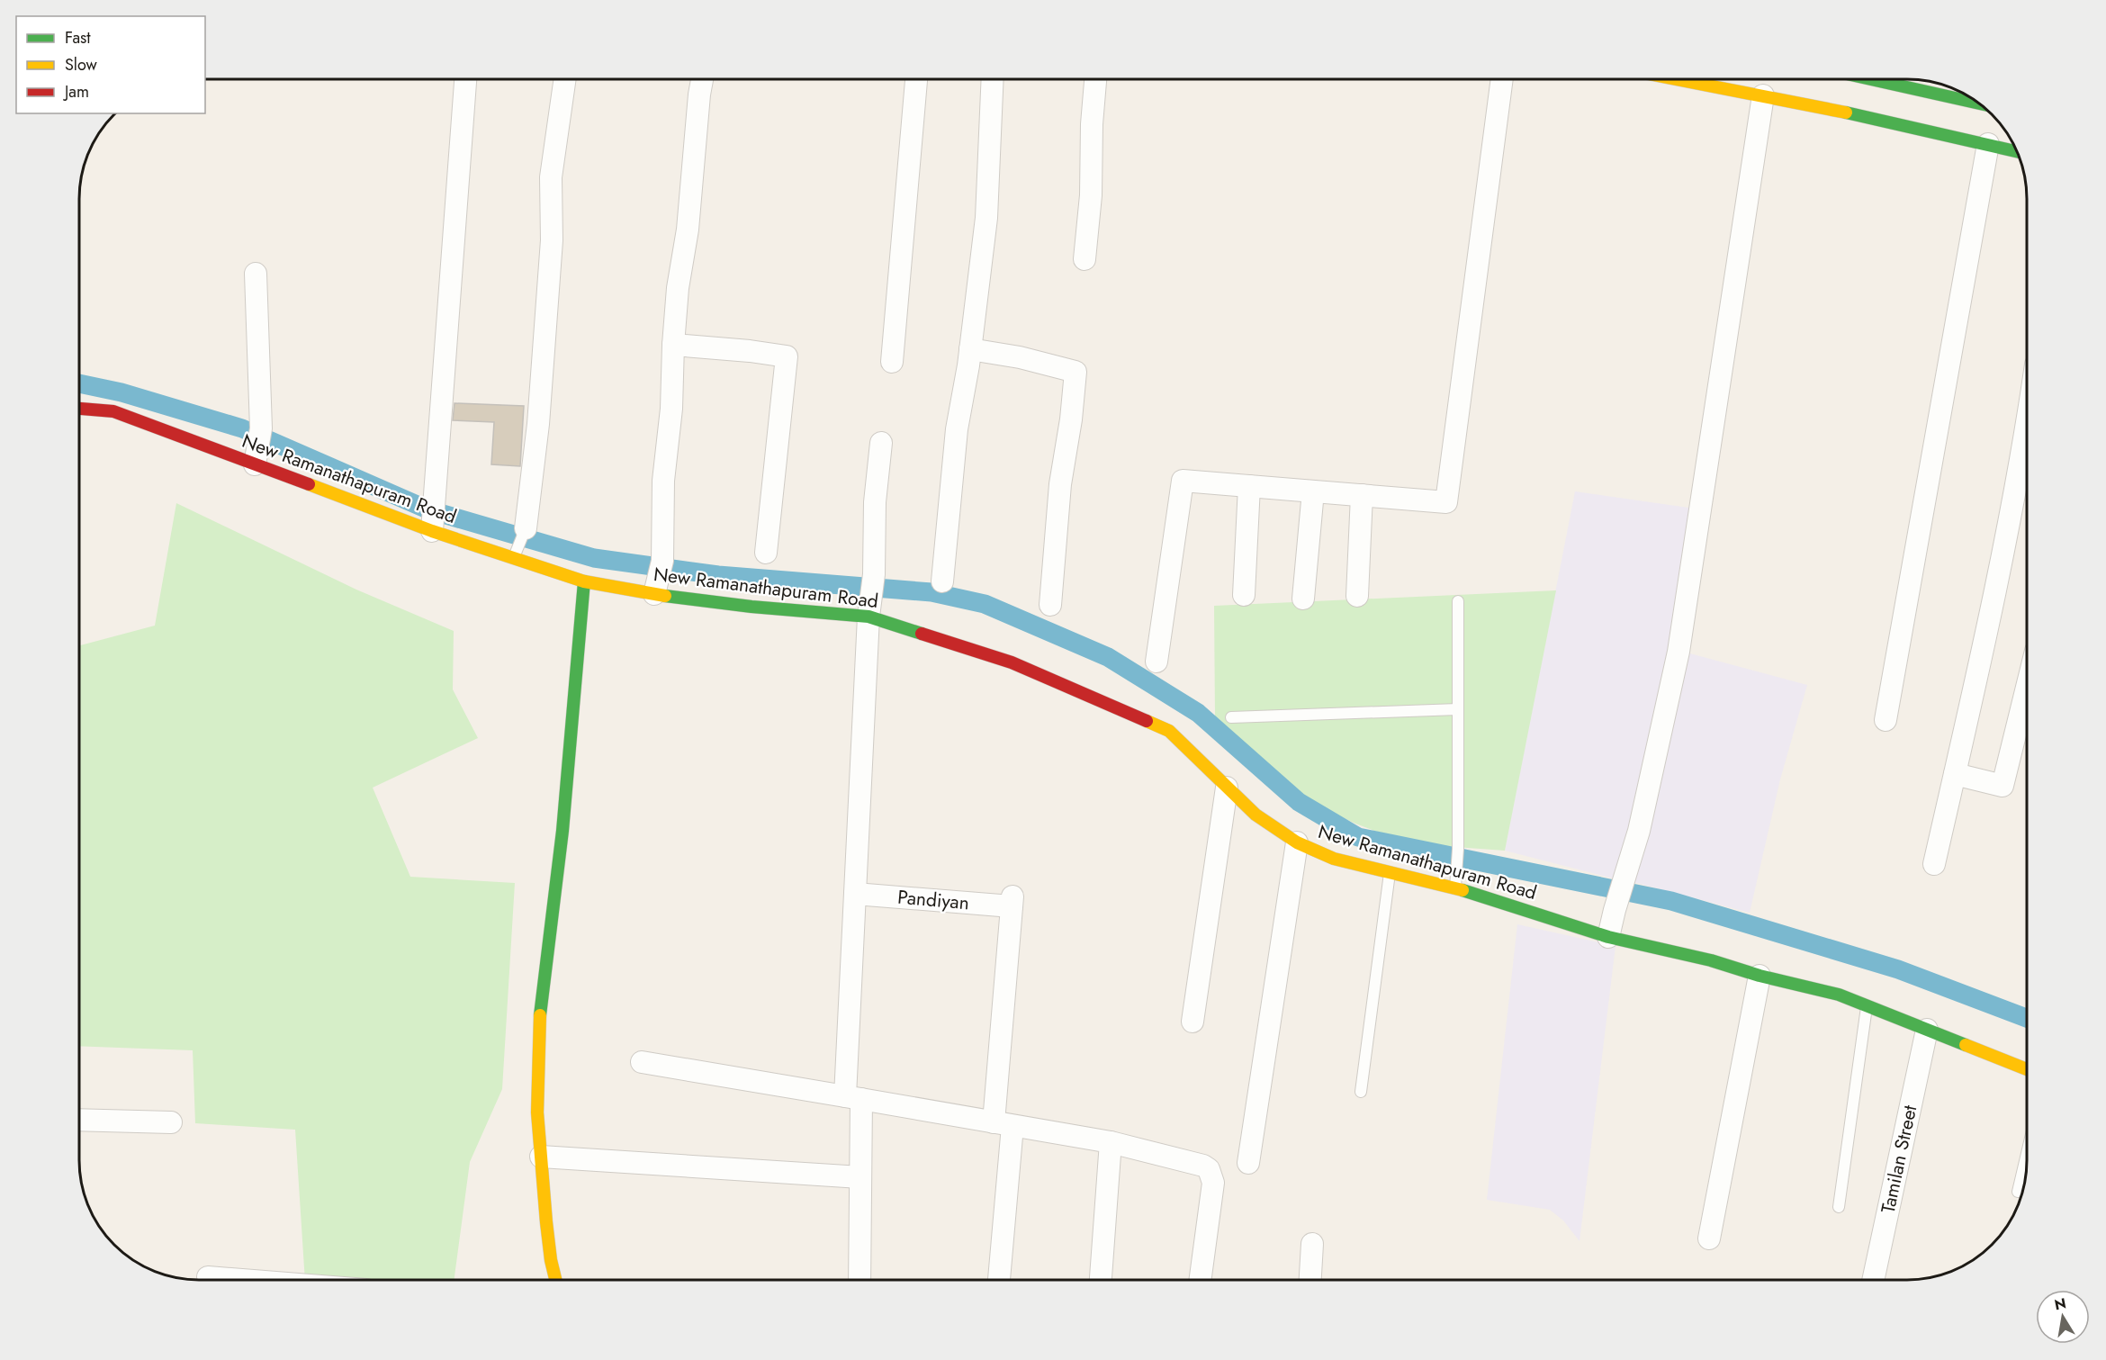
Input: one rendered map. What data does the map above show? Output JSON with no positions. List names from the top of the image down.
{
  "streets": {
    "main road": ["New Ramanathapuram Road"],
    "street": ["Pandiyan", "Tamilan Street"]
  },
  "crossings": [
    ["New Ramanathapuram Road", "Tamilan Street"]
  ],
  "legend": ["Fast", "Slow", "Jam"],
  "north": "top"
}
